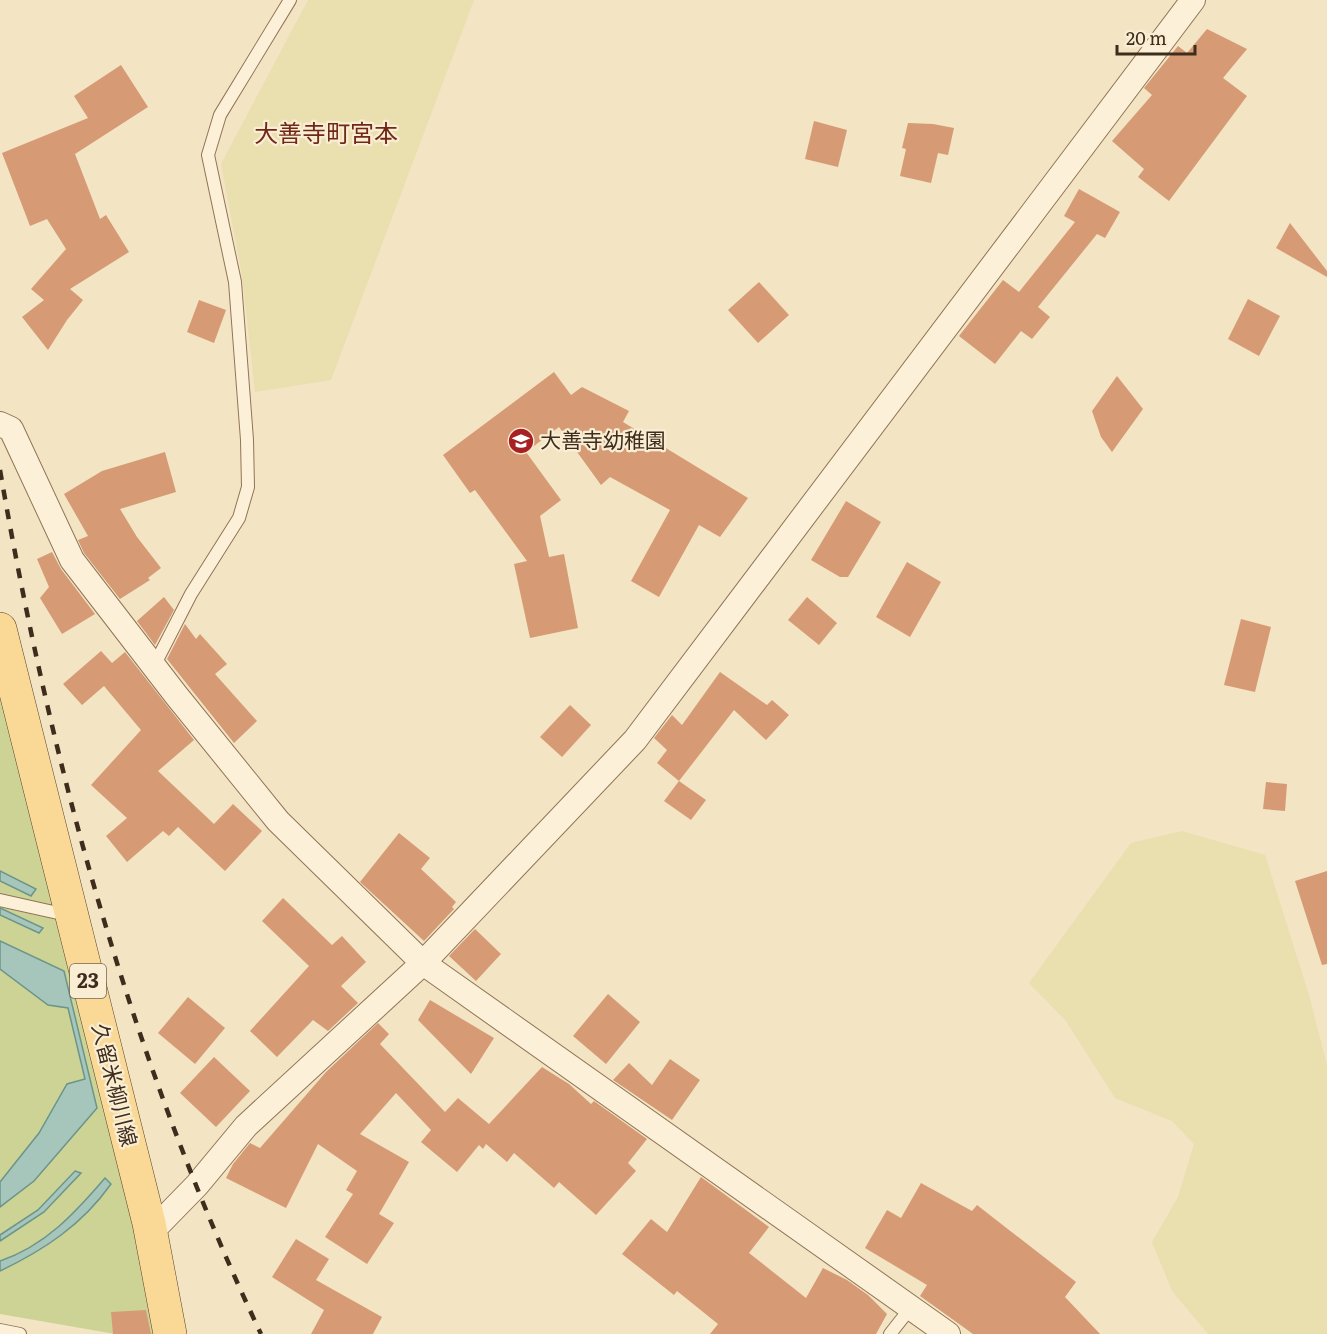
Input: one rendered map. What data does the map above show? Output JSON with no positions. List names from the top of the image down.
{
  "streets": {
    "main road": ["23", "久留米柳川線"]
  },
  "districts": ["大善寺町宮本"],
  "places": {
    "school or university": ["大善寺幼稚園"]
  },
  "scale_bar": "20 m"
}
